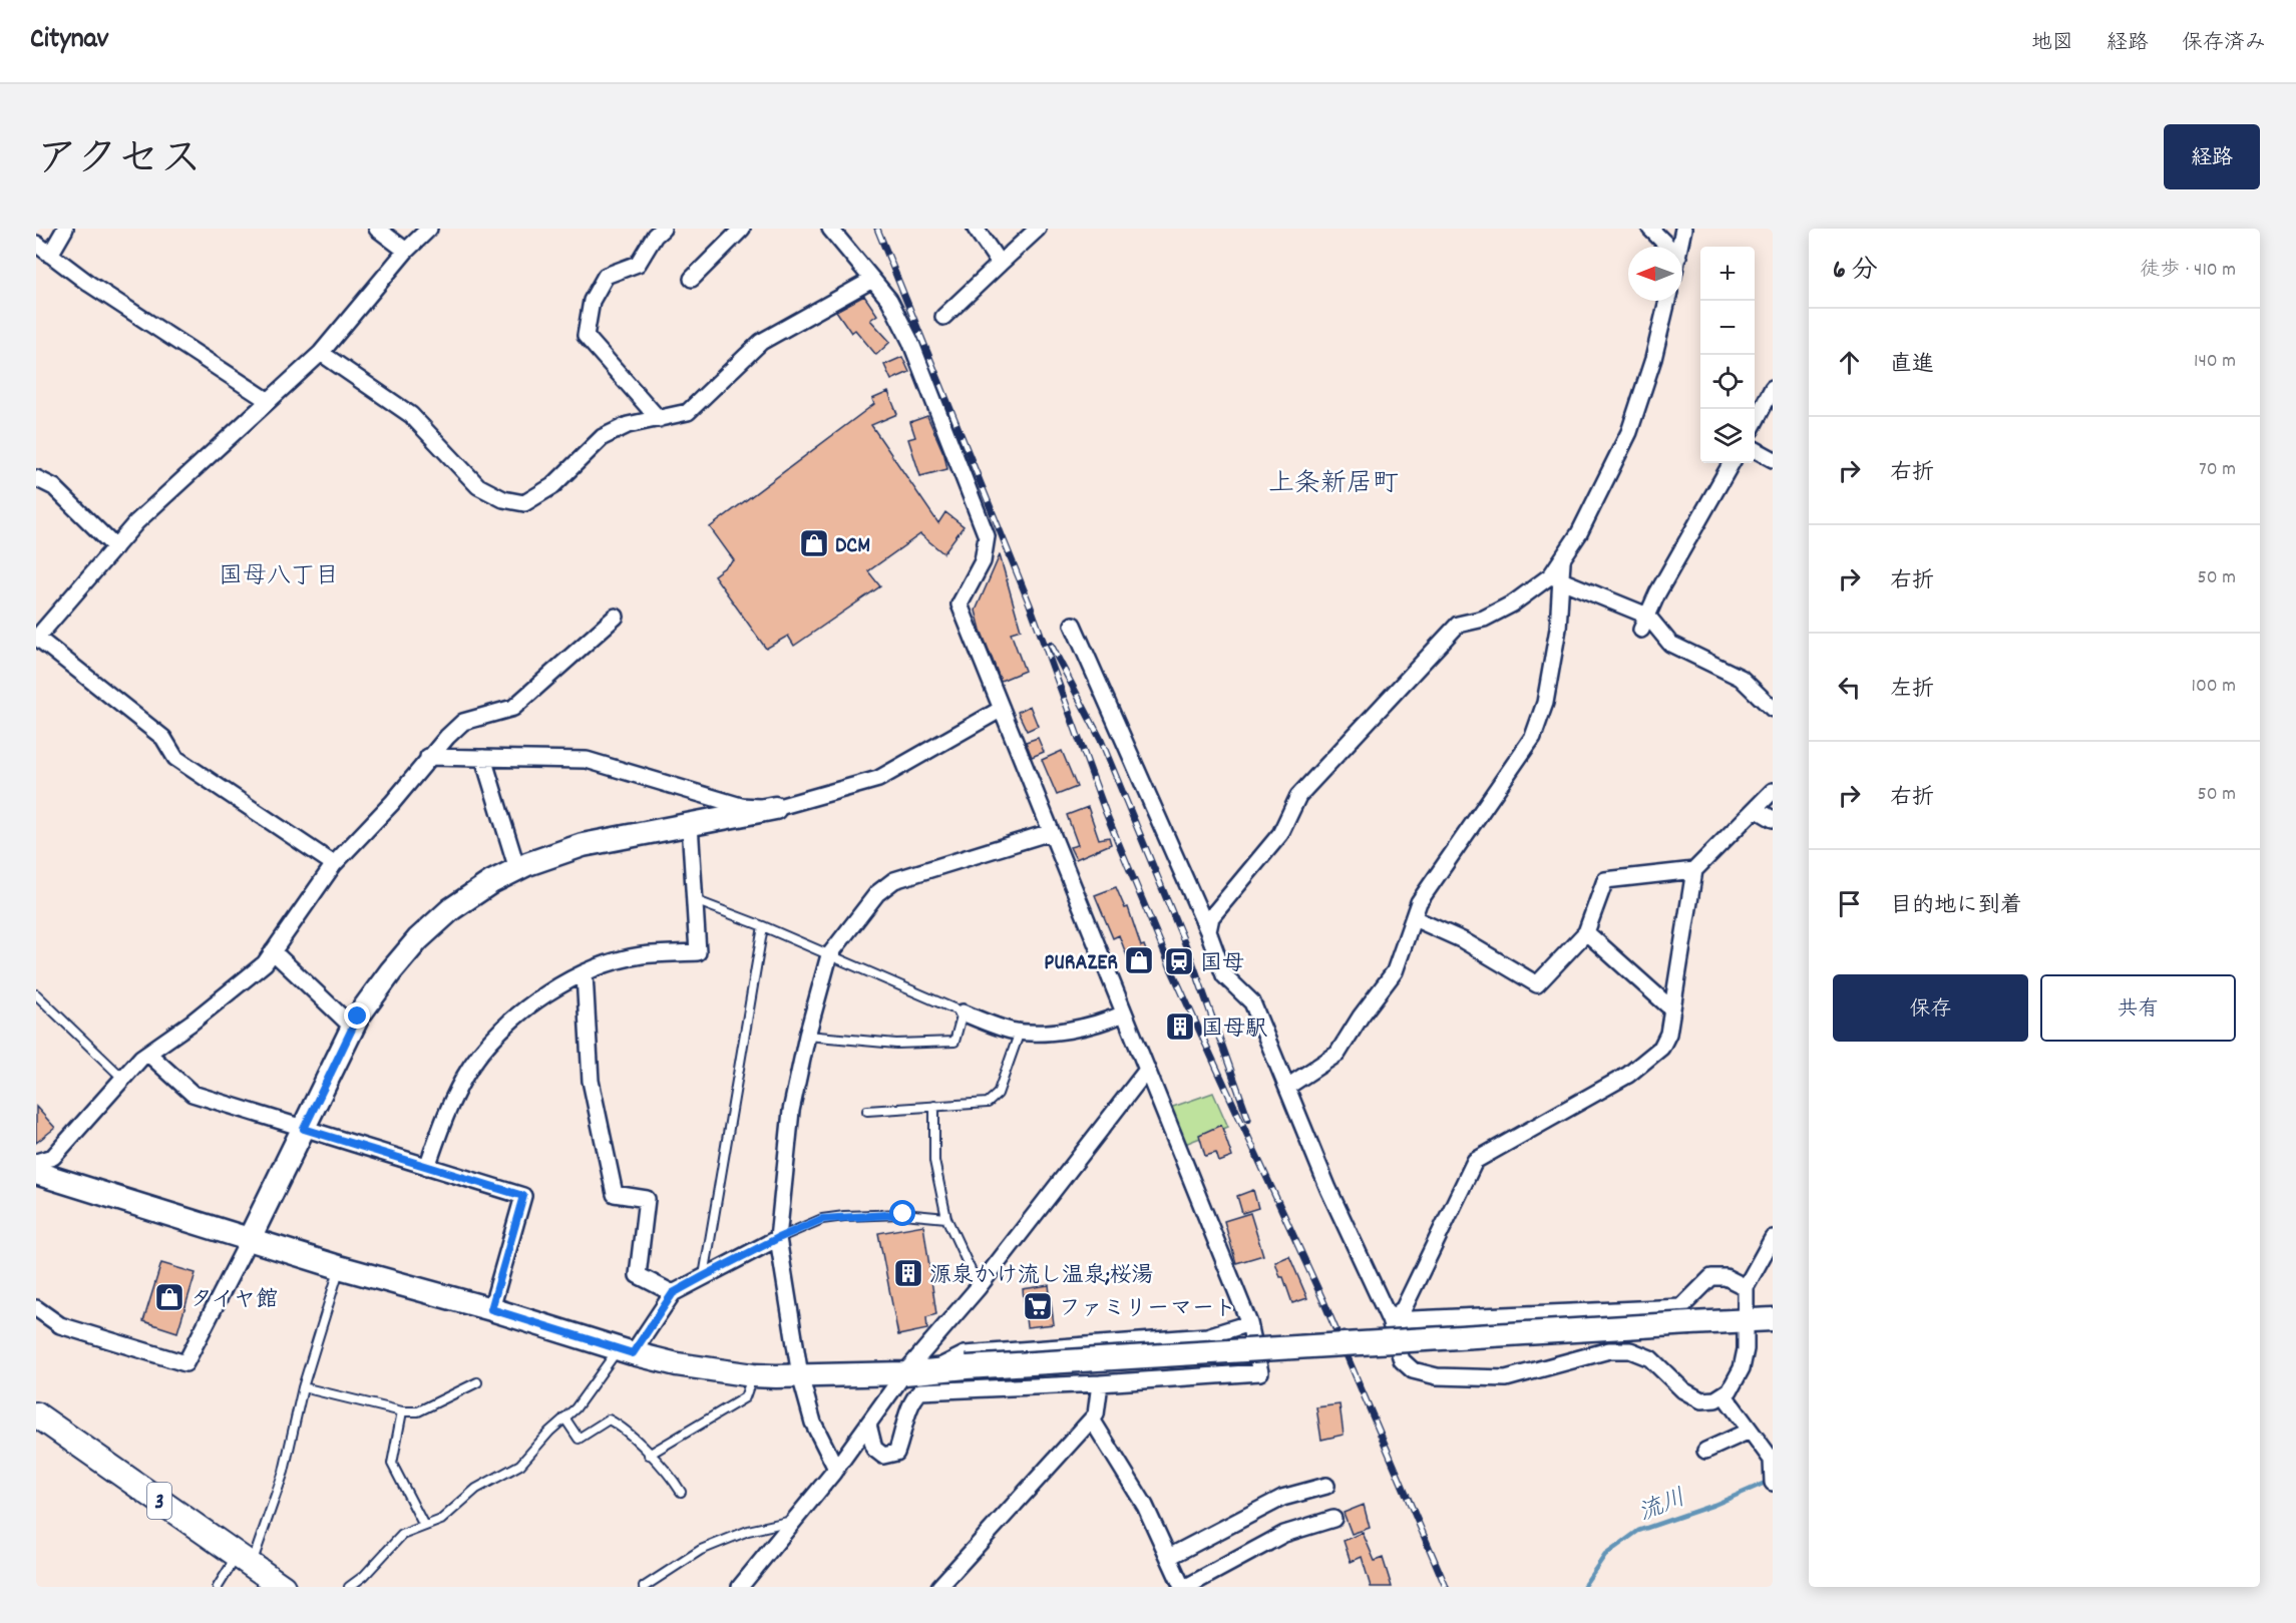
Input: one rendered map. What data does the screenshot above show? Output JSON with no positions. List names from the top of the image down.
{
  "streets": {
    "main road": ["3"]
  },
  "districts": ["上条新居町", "国母八丁目"],
  "water": ["流川"],
  "places": {
    "shop": ["DCM", "PURAZER", "タイヤ館"],
    "station": ["国母"],
    "building": ["国母駅", "源泉かけ流し温泉;桜湯"],
    "supermarket": ["ファミリーマート"]
  },
  "north": "left",
  "page": {
    "header": "Citynav",
    "nav": ["地図", "経路", "保存済み"],
    "title": "アクセス",
    "buttons": [
      "経路",
      ["保存", "共有"]
    ],
    "heading": ["6 分", "徒歩 · 410 m"],
    "map_buttons": ["+", "−"],
    "list": [
      ["直進", "140 m"],
      ["右折", "70 m"],
      ["右折", "50 m"],
      ["左折", "100 m"],
      ["右折", "50 m"],
      "目的地に到着"
    ]
  }
}
